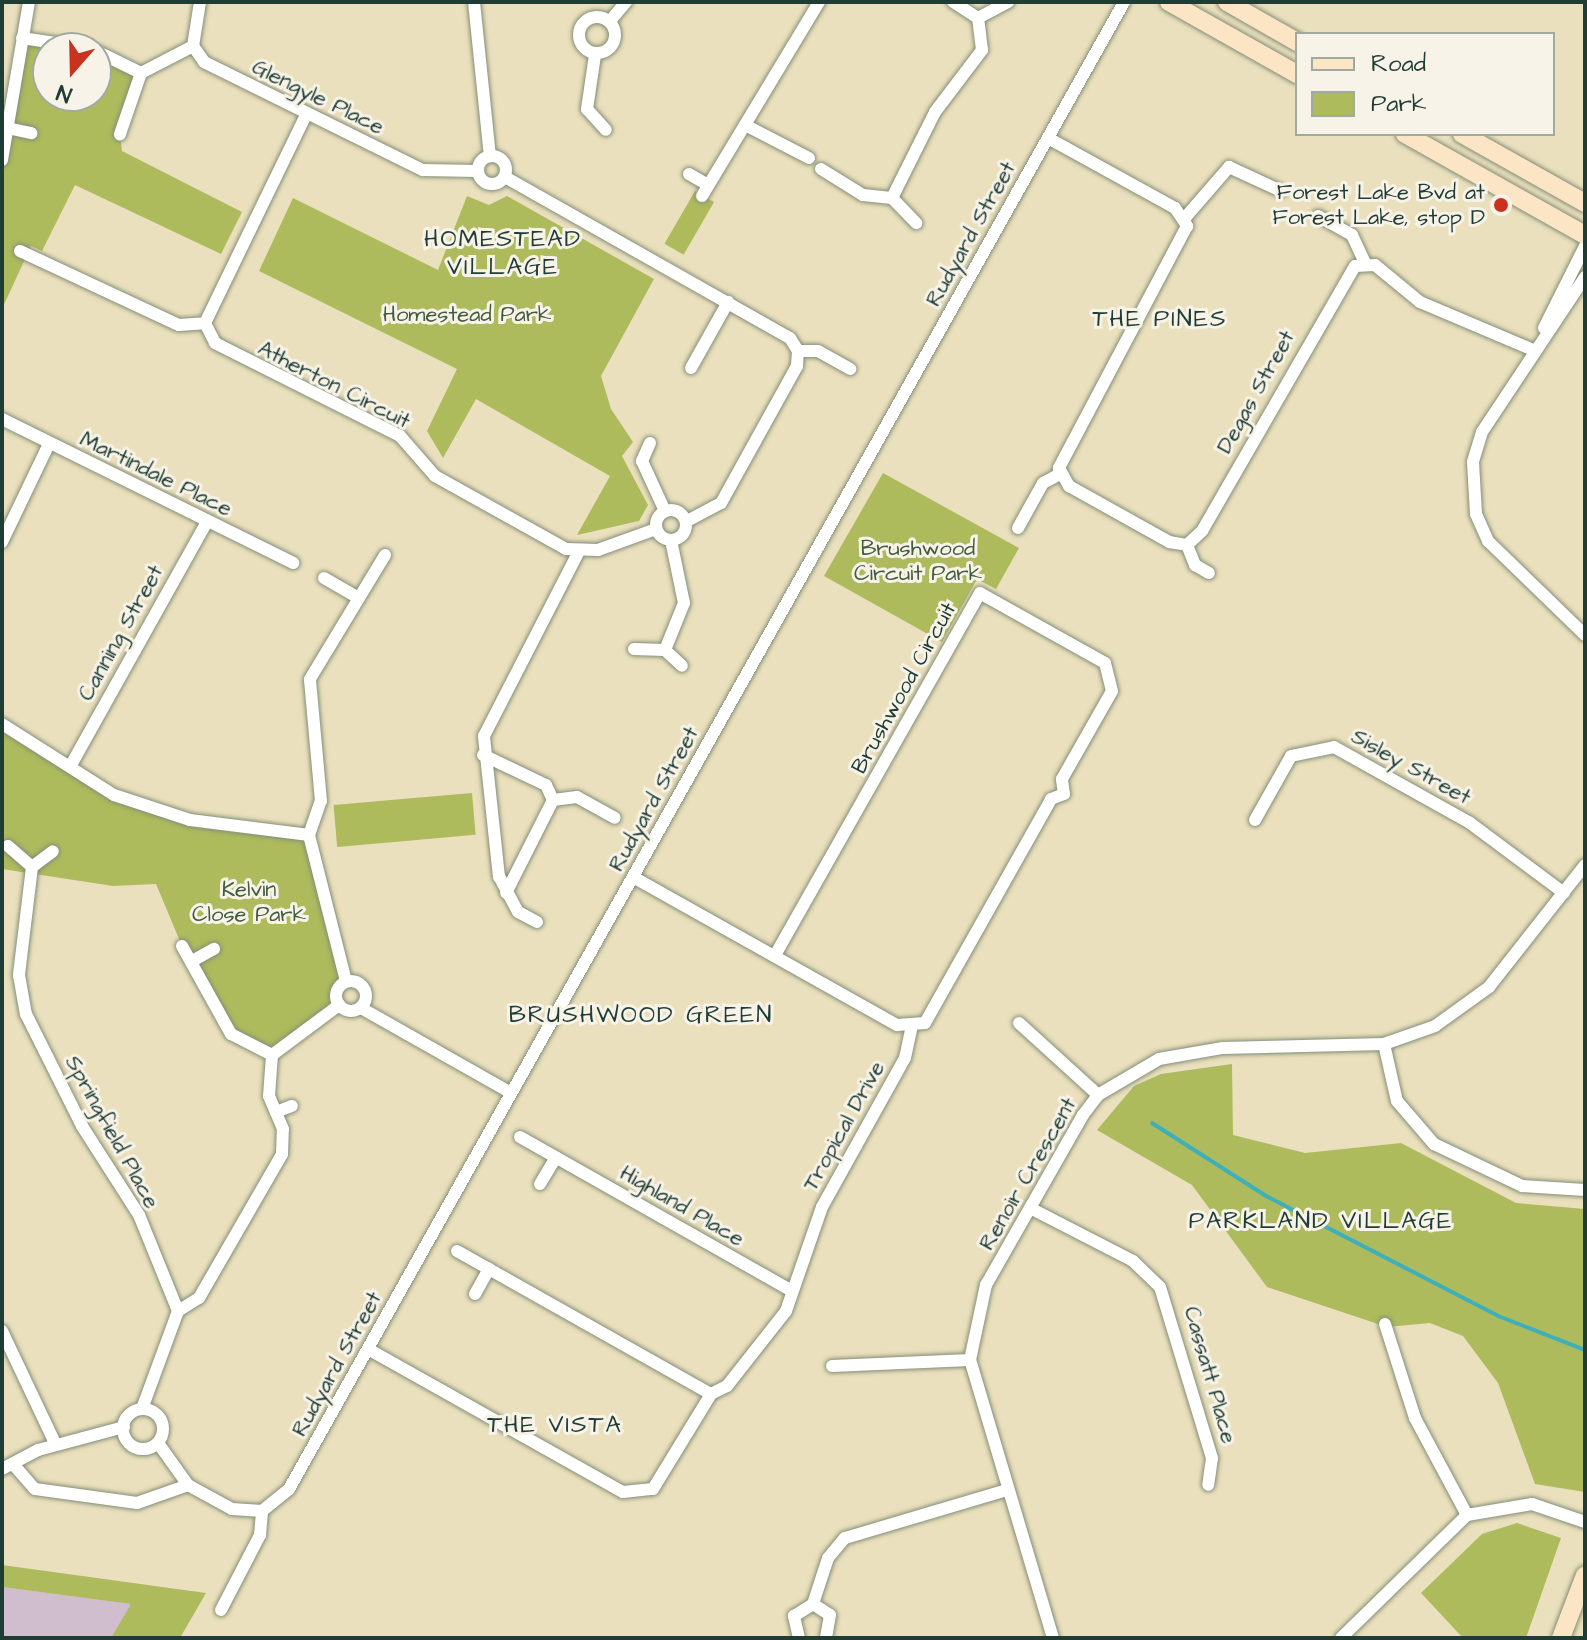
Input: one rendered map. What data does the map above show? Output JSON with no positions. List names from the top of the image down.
{
  "streets": {
    "street": [
      "Glengyle Place",
      "Rudyard Street",
      "Atherton Circuit",
      "Degas Street",
      "Martindale Place",
      "Canning Street",
      "Brushwood Circuit",
      "Sisley Street",
      "Tropical Drive",
      "Springfield Place",
      "Renoir Crescent",
      "Highland Place",
      "Cassatt Place"
    ]
  },
  "crossings": [
    ["Rudyard Street", "Tropical Drive"],
    ["Martindale Place", "Canning Street"],
    ["Brushwood Circuit", "Tropical Drive"],
    ["Sisley Street", "Renoir Crescent"],
    ["Tropical Drive", "Highland Place"],
    ["Renoir Crescent", "Cassatt Place"]
  ],
  "districts": [
    "HOMESTEAD VILLAGE",
    "THE PINES",
    "BRUSHWOOD GREEN",
    "PARKLAND VILLAGE",
    "THE VISTA"
  ],
  "parks": ["Homestead Park", "Brushwood Circuit Park", "Kelvin Close Park"],
  "places": ["Forest Lake Bvd at Forest Lake, stop D"],
  "legend": ["Road", "Park"],
  "north": "bottom"
}
